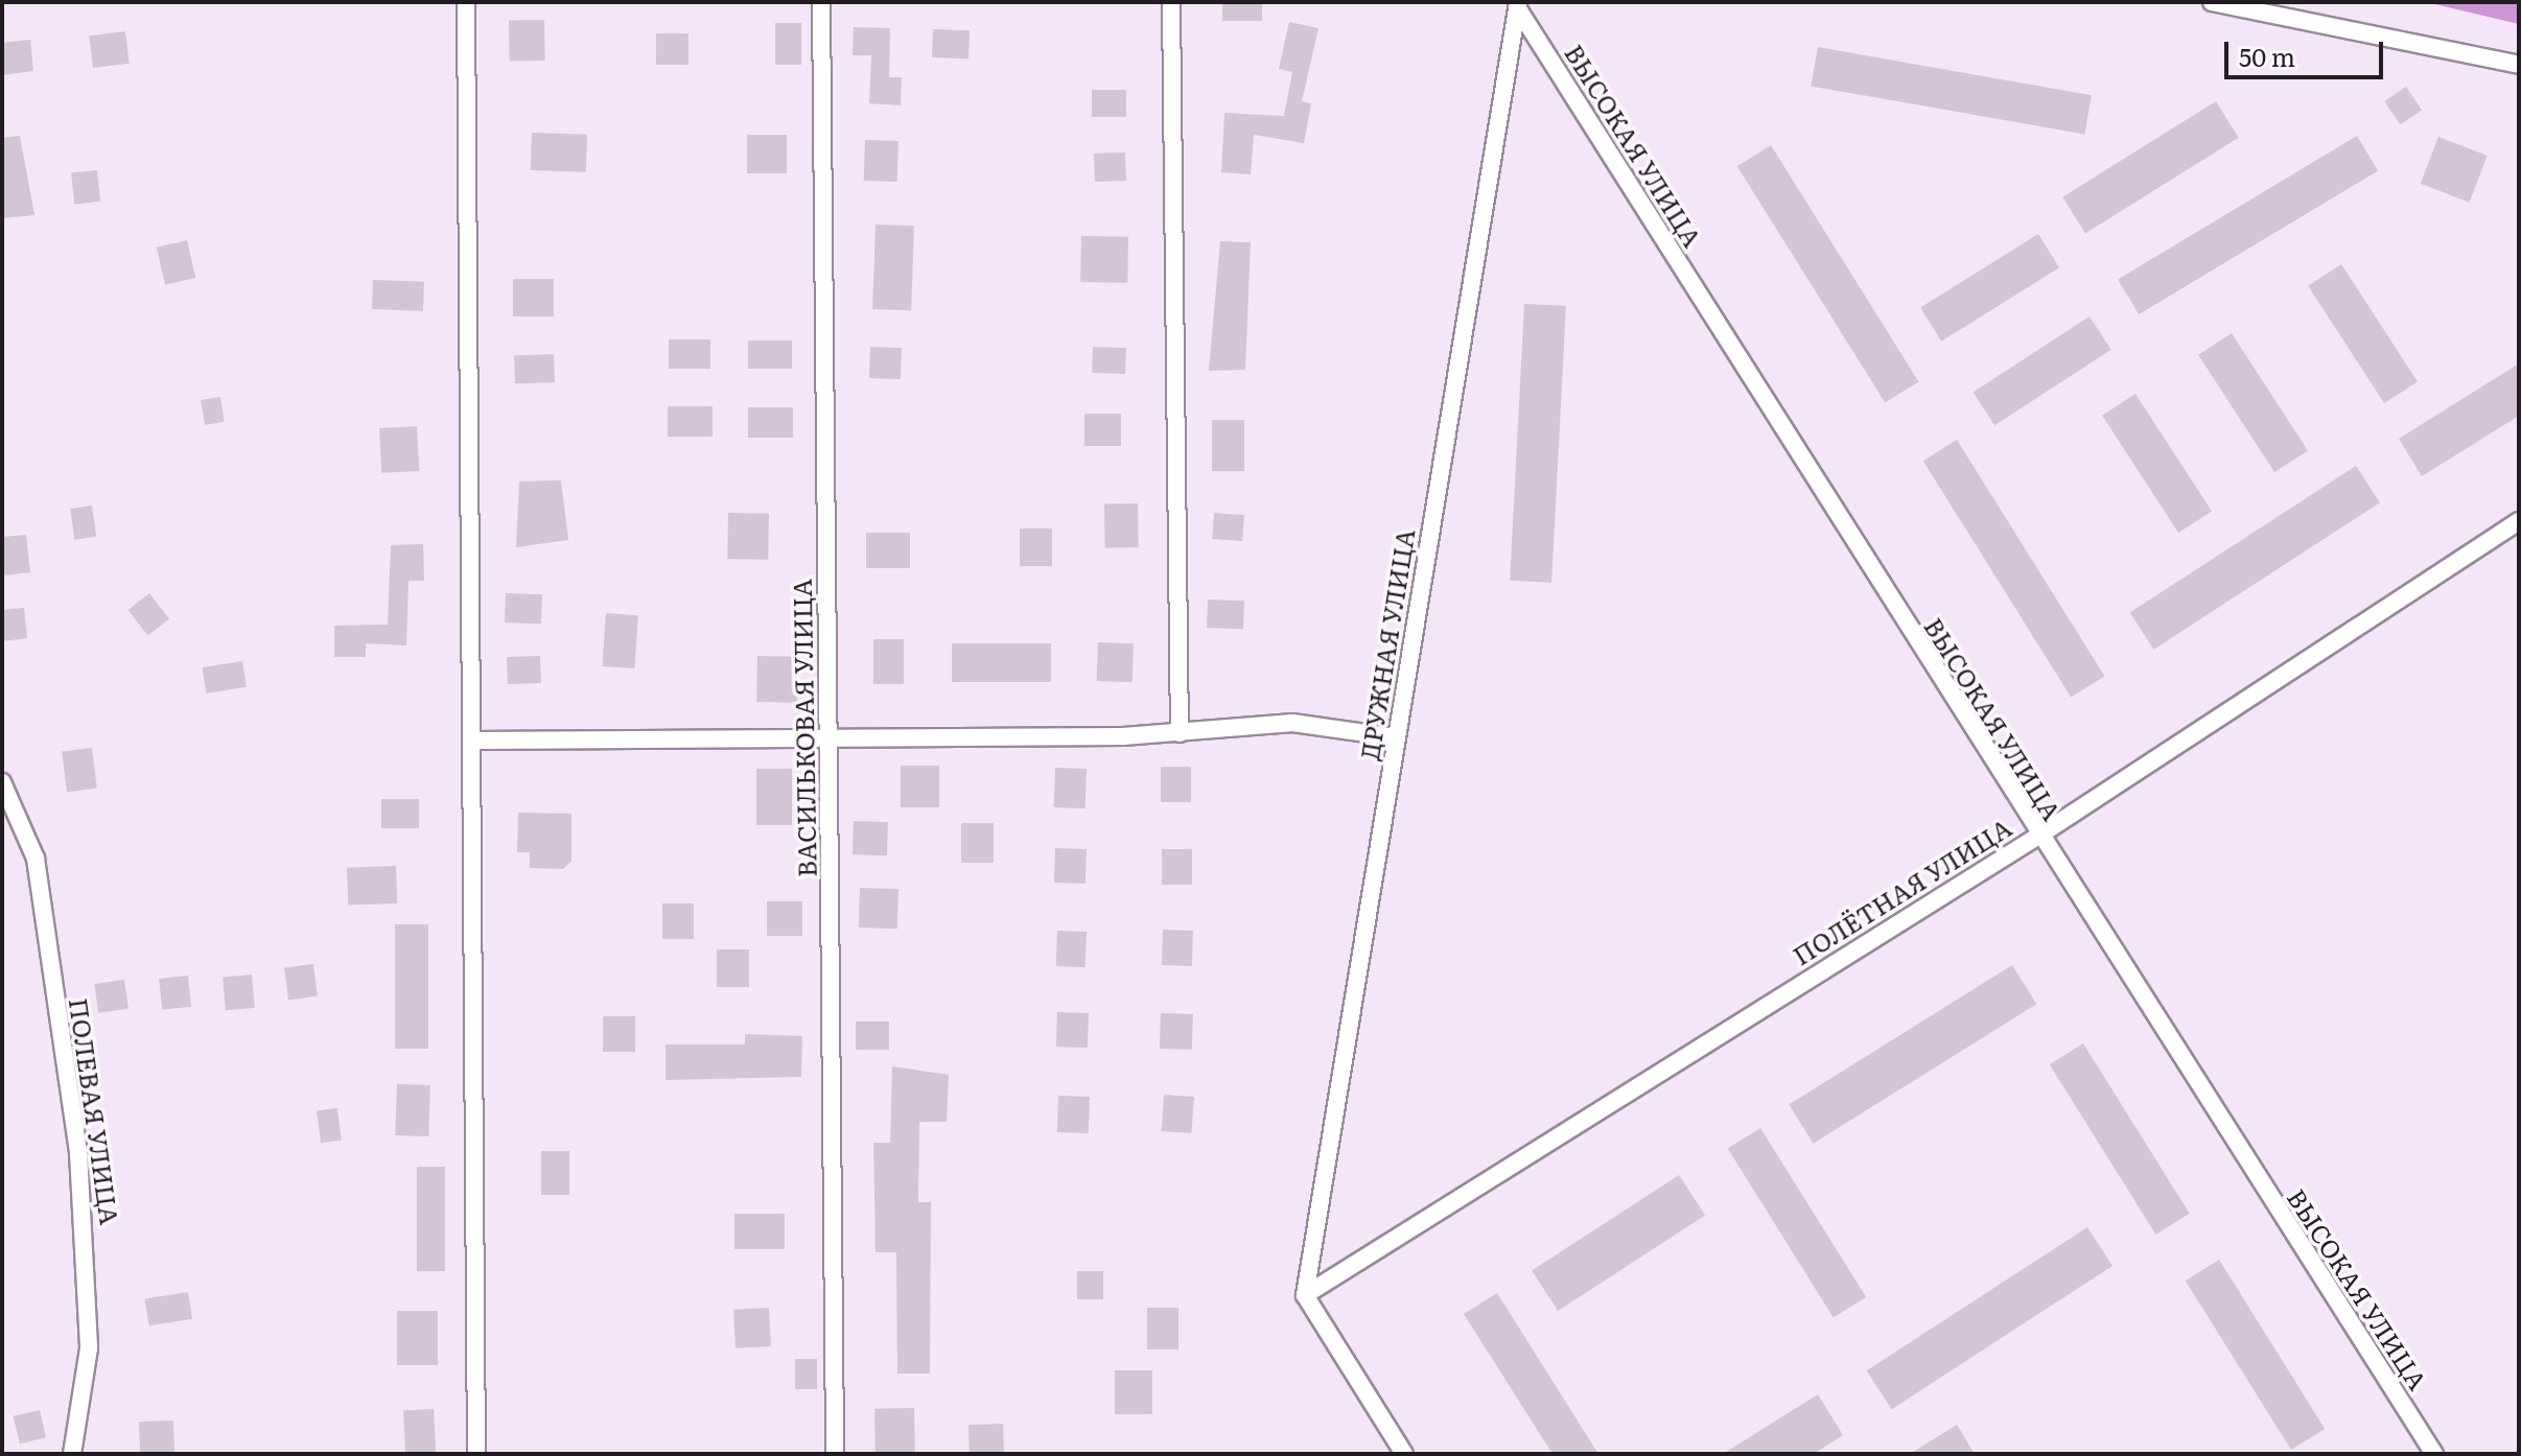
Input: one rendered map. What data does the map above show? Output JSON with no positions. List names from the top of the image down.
{
  "streets": {
    "street": [
      "ВЫСОКАЯ УЛИЦА",
      "ДРУЖНАЯ УЛИЦА",
      "ВАСИЛЬКОВАЯ УЛИЦА",
      "ПОЛЁТНАЯ УЛИЦА",
      "ПОЛЕВАЯ УЛИЦА"
    ]
  },
  "crossings": [
    ["ВЫСОКАЯ УЛИЦА", "ДРУЖНАЯ УЛИЦА"],
    ["ВЫСОКАЯ УЛИЦА", "ПОЛЁТНАЯ УЛИЦА"],
    ["ДРУЖНАЯ УЛИЦА", "ПОЛЁТНАЯ УЛИЦА"]
  ],
  "scale_bar": "50 m"
}
